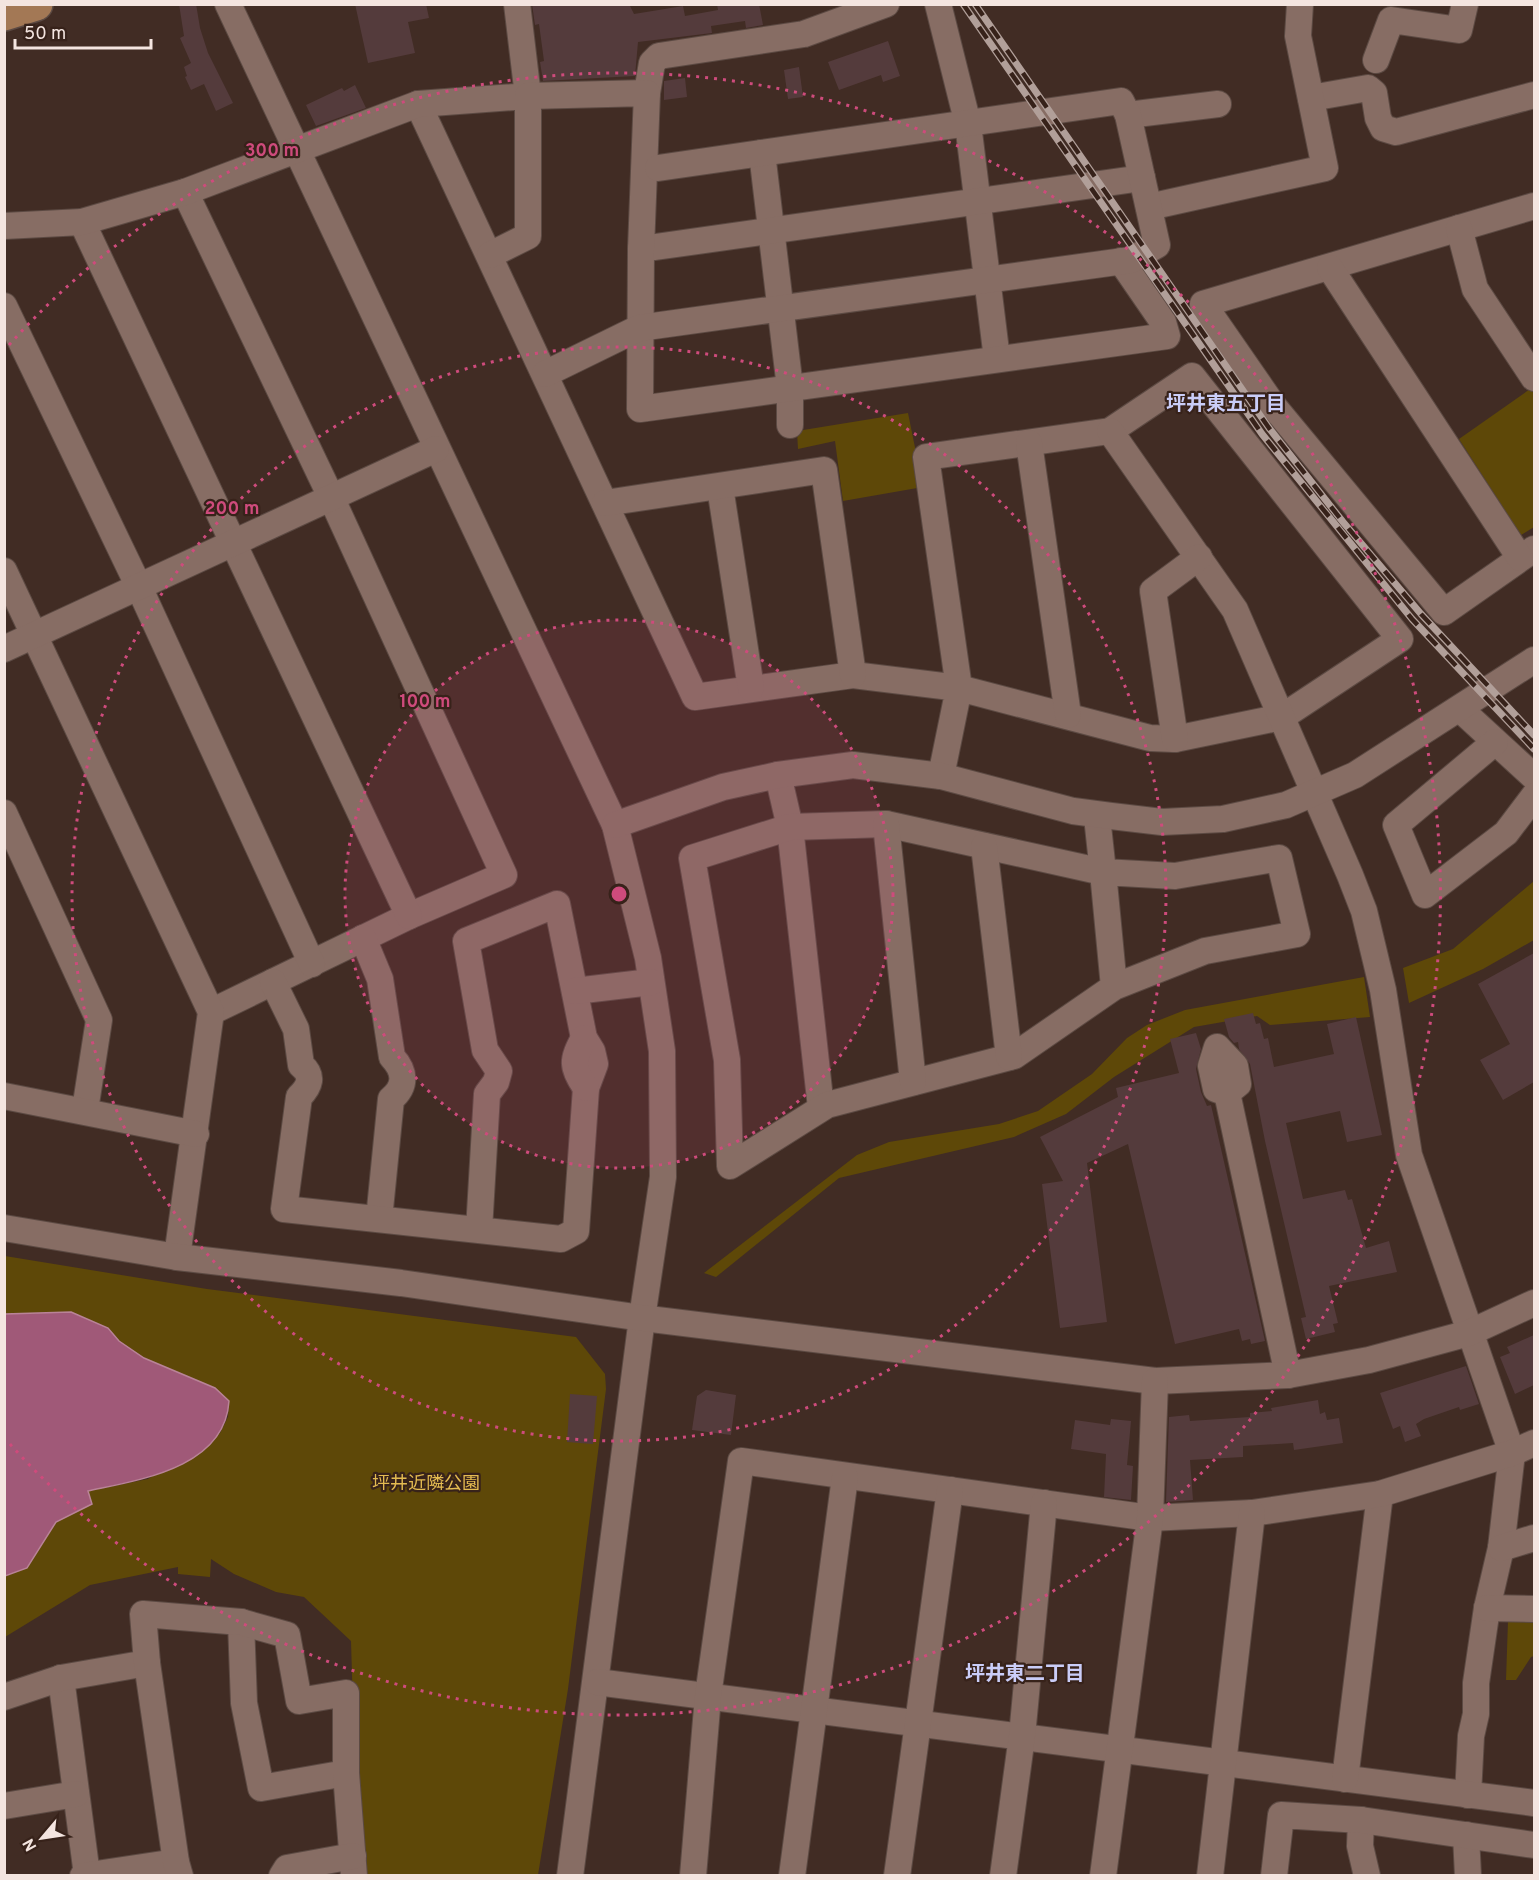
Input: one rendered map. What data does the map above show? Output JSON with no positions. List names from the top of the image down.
{
  "districts": ["坪井東五丁目", "坪井東二丁目"],
  "parks": ["坪井近隣公園"],
  "scale_bar": "50 m",
  "north": "bottom left",
  "rings": ["300 m", "200 m", "100 m"]
}
